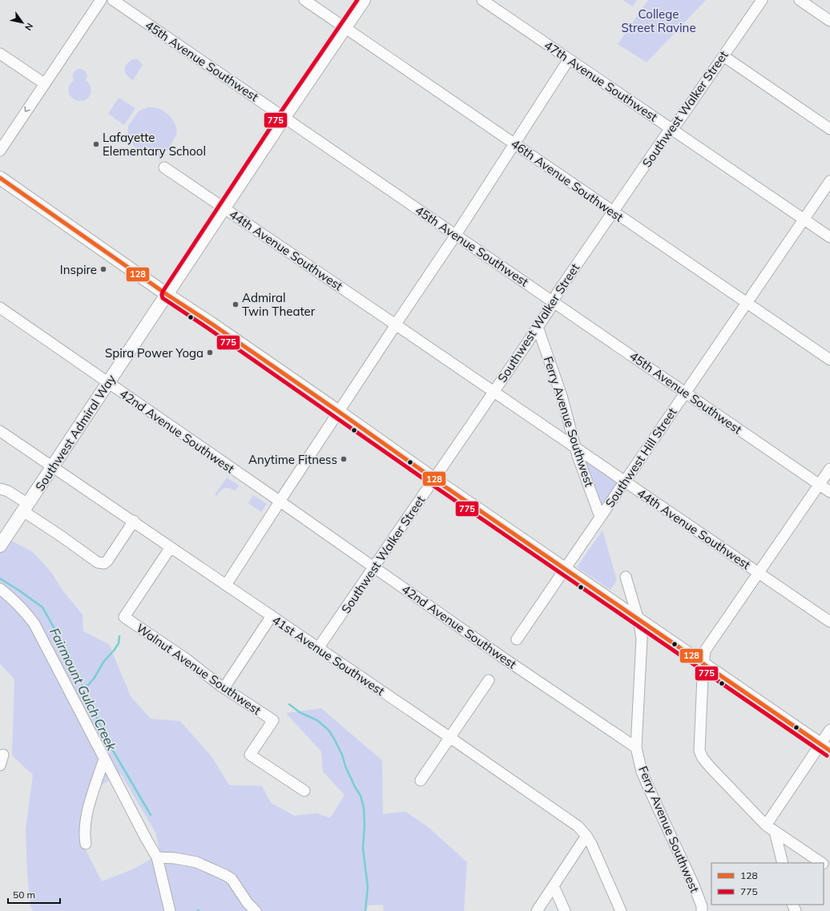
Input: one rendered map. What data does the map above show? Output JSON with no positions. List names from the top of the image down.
{
  "streets": {
    "main road": ["Southwest Admiral Way"],
    "street": [
      "45th Avenue Southwest",
      "47th Avenue Southwest",
      "Southwest Walker Street",
      "46th Avenue Southwest",
      "44th Avenue Southwest",
      "Ferry Avenue Southwest",
      "42nd Avenue Southwest",
      "Southwest Hill Street",
      "41st Avenue Southwest",
      "Walnut Avenue Southwest"
    ]
  },
  "crossings": [
    ["45th Avenue Southwest", "Southwest Walker Street"],
    ["45th Avenue Southwest", "Southwest Admiral Way"],
    ["45th Avenue Southwest", "Southwest Hill Street"],
    ["47th Avenue Southwest", "Southwest Walker Street"],
    ["47th Avenue Southwest", "Southwest Hill Street"],
    ["Southwest Walker Street", "46th Avenue Southwest"],
    ["Southwest Walker Street", "44th Avenue Southwest"],
    ["Southwest Walker Street", "Ferry Avenue Southwest"],
    ["Southwest Walker Street", "42nd Avenue Southwest"],
    ["Southwest Walker Street", "41st Avenue Southwest"],
    ["46th Avenue Southwest", "Southwest Admiral Way"],
    ["46th Avenue Southwest", "Southwest Hill Street"],
    ["44th Avenue Southwest", "Ferry Avenue Southwest"],
    ["44th Avenue Southwest", "Southwest Admiral Way"],
    ["44th Avenue Southwest", "Southwest Hill Street"],
    ["Ferry Avenue Southwest", "42nd Avenue Southwest"],
    ["Ferry Avenue Southwest", "Southwest Hill Street"],
    ["42nd Avenue Southwest", "Southwest Admiral Way"],
    ["Southwest Admiral Way", "41st Avenue Southwest"],
    ["41st Avenue Southwest", "Walnut Avenue Southwest"]
  ],
  "water": ["Fairmount Gulch Creek"],
  "parks": ["College Street Ravine"],
  "places": [
    "Lafayette Elementary School",
    "Inspire",
    "Admiral Twin Theater",
    "Spira Power Yoga",
    "Anytime Fitness"
  ],
  "lines": ["transit line 775", "transit line 128"],
  "legend": ["128", "775"],
  "scale_bar": "50 m",
  "north": "bottom right"
}
